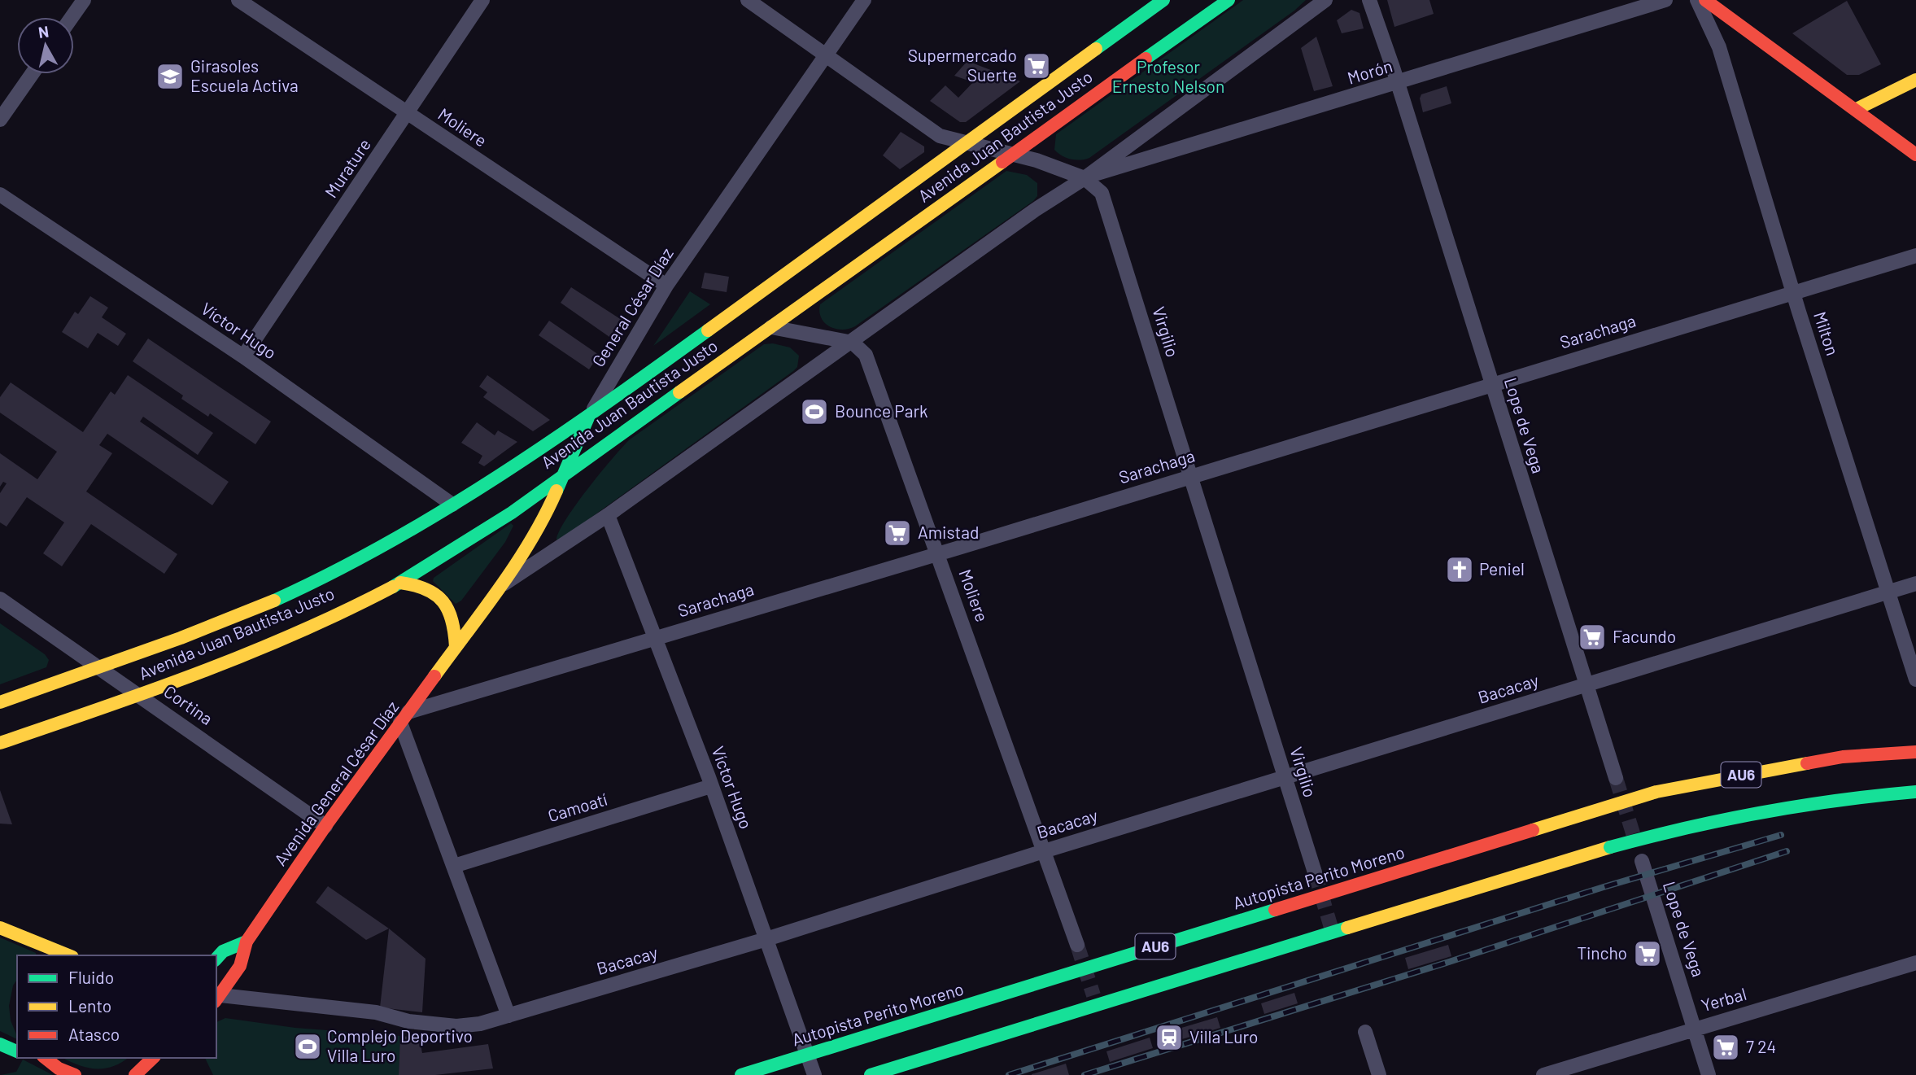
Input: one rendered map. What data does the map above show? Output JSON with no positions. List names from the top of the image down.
{
  "streets": {
    "main road": [
      "Avenida Juan Bautista Justo",
      "General César Díaz",
      "AU6",
      "Avenida General César Díaz",
      "Autopista Perito Moreno"
    ],
    "street": [
      "Morón",
      "Moliere",
      "Murature",
      "Víctor Hugo",
      "Virgilio",
      "Sarachaga",
      "Milton",
      "Lope de Vega",
      "Bacacay",
      "Cortina",
      "Camoatí",
      "Yerbal"
    ]
  },
  "crossings": [
    ["Morón", "Virgilio"],
    ["Morón", "Lope de Vega"],
    ["Moliere", "Murature"],
    ["Moliere", "General César Díaz"],
    ["Moliere", "Sarachaga"],
    ["Moliere", "Bacacay"],
    ["Avenida Juan Bautista Justo", "General César Díaz"],
    ["Avenida Juan Bautista Justo", "Víctor Hugo"],
    ["Avenida Juan Bautista Justo", "Virgilio"],
    ["Avenida Juan Bautista Justo", "Cortina"],
    ["Murature", "Víctor Hugo"],
    ["General César Díaz", "Virgilio"],
    ["General César Díaz", "Avenida General César Díaz"],
    ["Víctor Hugo", "Sarachaga"],
    ["Víctor Hugo", "Bacacay"],
    ["Víctor Hugo", "Camoatí"],
    ["Virgilio", "Sarachaga"],
    ["Virgilio", "Bacacay"],
    ["Sarachaga", "Milton"],
    ["Sarachaga", "Lope de Vega"],
    ["Sarachaga", "Avenida General César Díaz"],
    ["Milton", "Bacacay"],
    ["Lope de Vega", "Bacacay"],
    ["Lope de Vega", "Yerbal"],
    ["Bacacay", "Avenida General César Díaz"],
    ["Cortina", "Avenida General César Díaz"]
  ],
  "parks": ["Profesor Ernesto Nelson"],
  "places": {
    "supermarket": [
      "Supermercado Suerte",
      "Amistad",
      "Facundo",
      "Tincho",
      "7 24"
    ],
    "school or university": ["Girasoles Escuela Activa"],
    "sports": ["Bounce Park", "Complejo Deportivo Villa Luro"],
    "church": ["Peniel"],
    "station": ["Villa Luro"]
  },
  "legend": ["Fluido", "Lento", "Atasco"],
  "north": "top"
}
